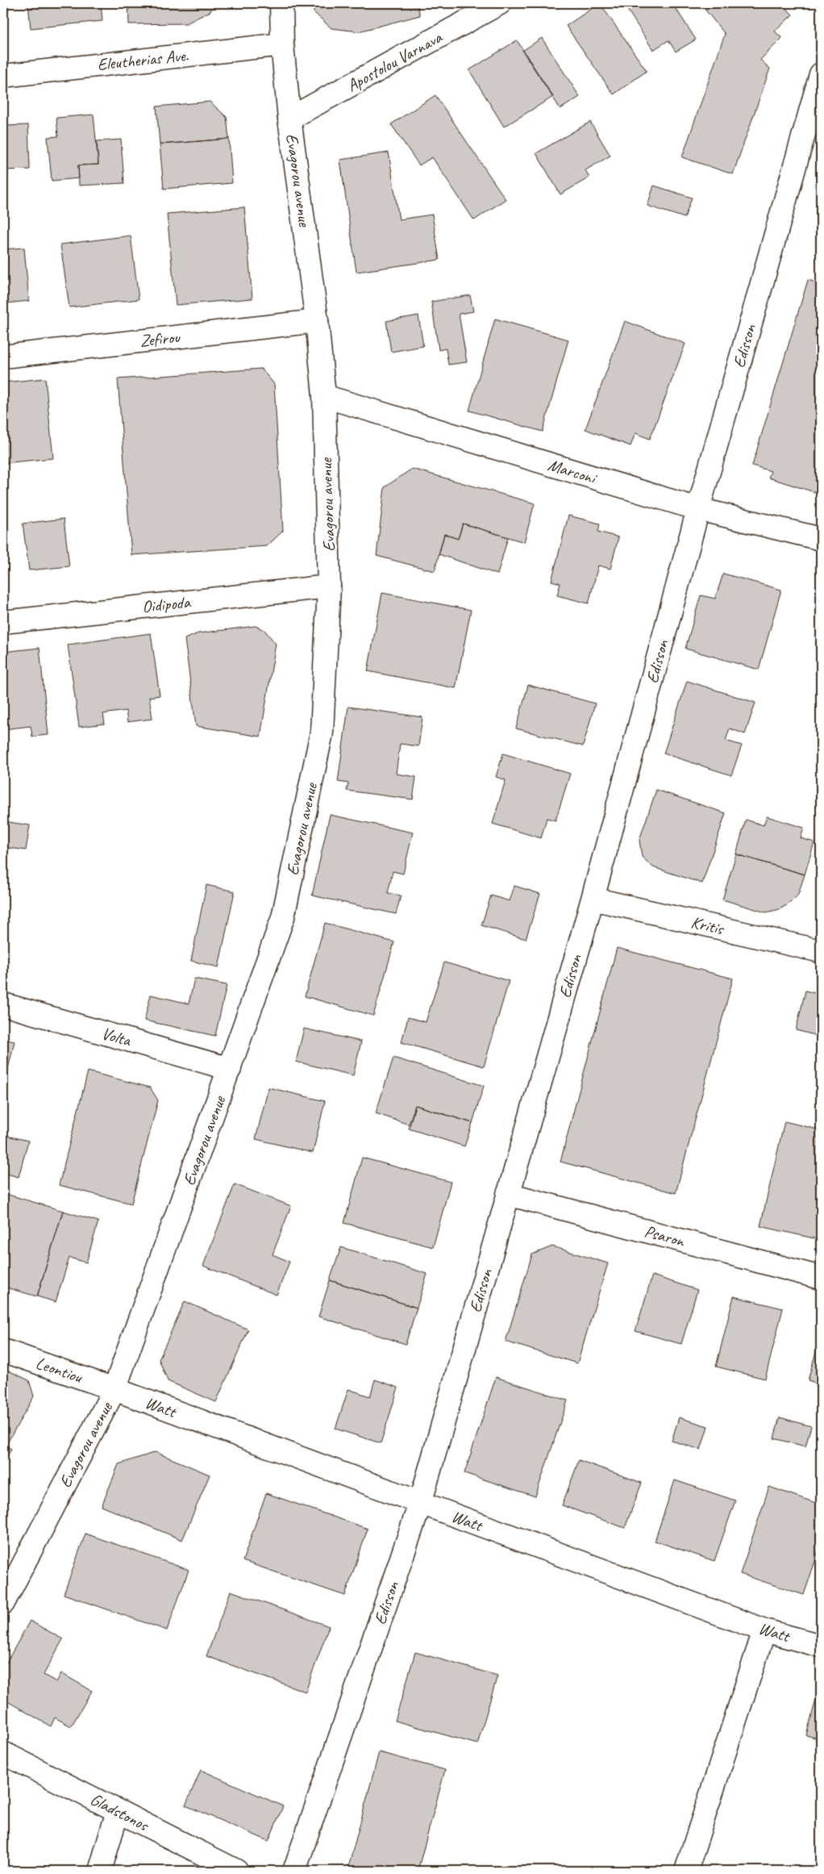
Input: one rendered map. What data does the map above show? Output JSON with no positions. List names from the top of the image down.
{
  "streets": {
    "street": [
      "Eleutherias Ave.",
      "Apostolou Varnava",
      "Evagorou avenue",
      "Zefirou",
      "Edisson",
      "Marconi",
      "Oidipoda",
      "Kritis",
      "Volta",
      "Psaron",
      "Leontiou",
      "Watt",
      "Gladstonos"
    ]
  },
  "crossings": [
    ["Eleutherias Ave.", "Evagorou avenue"],
    ["Apostolou Varnava", "Evagorou avenue"],
    ["Evagorou avenue", "Zefirou"],
    ["Evagorou avenue", "Marconi"],
    ["Evagorou avenue", "Oidipoda"],
    ["Evagorou avenue", "Volta"],
    ["Evagorou avenue", "Leontiou"],
    ["Evagorou avenue", "Watt"],
    ["Edisson", "Marconi"],
    ["Edisson", "Kritis"],
    ["Edisson", "Psaron"],
    ["Edisson", "Watt"],
    ["Leontiou", "Watt"]
  ]
}
